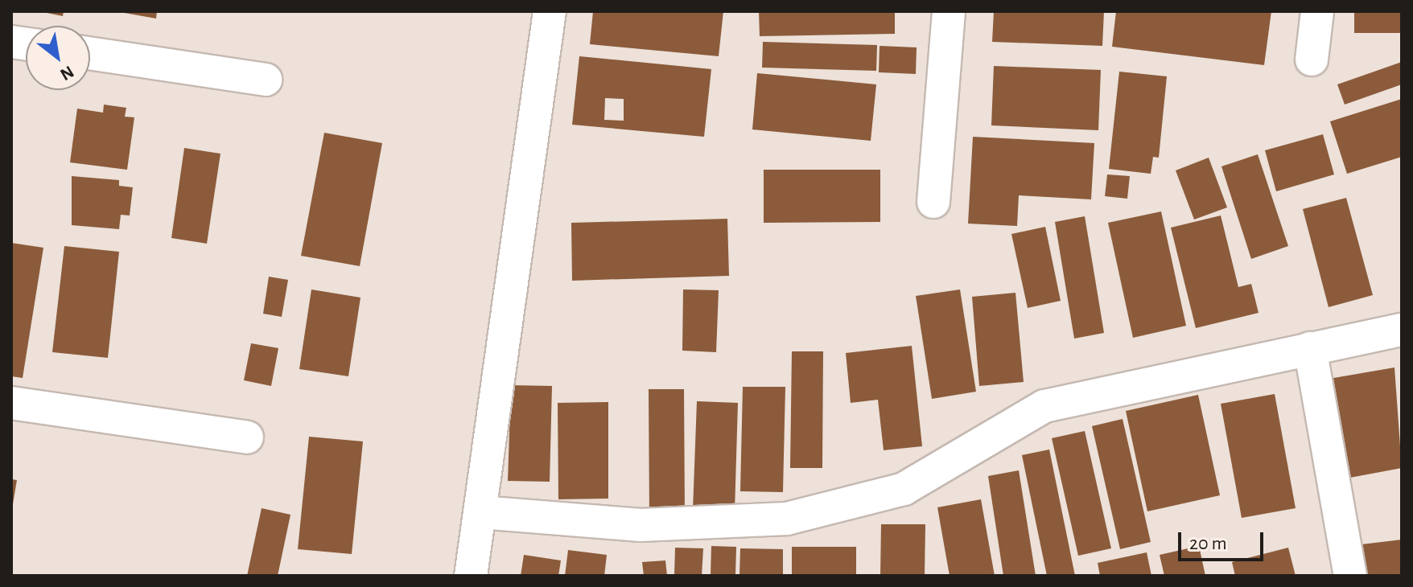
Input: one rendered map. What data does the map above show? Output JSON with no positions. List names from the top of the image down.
{
  "scale_bar": "20 m",
  "north": "bottom right"
}
